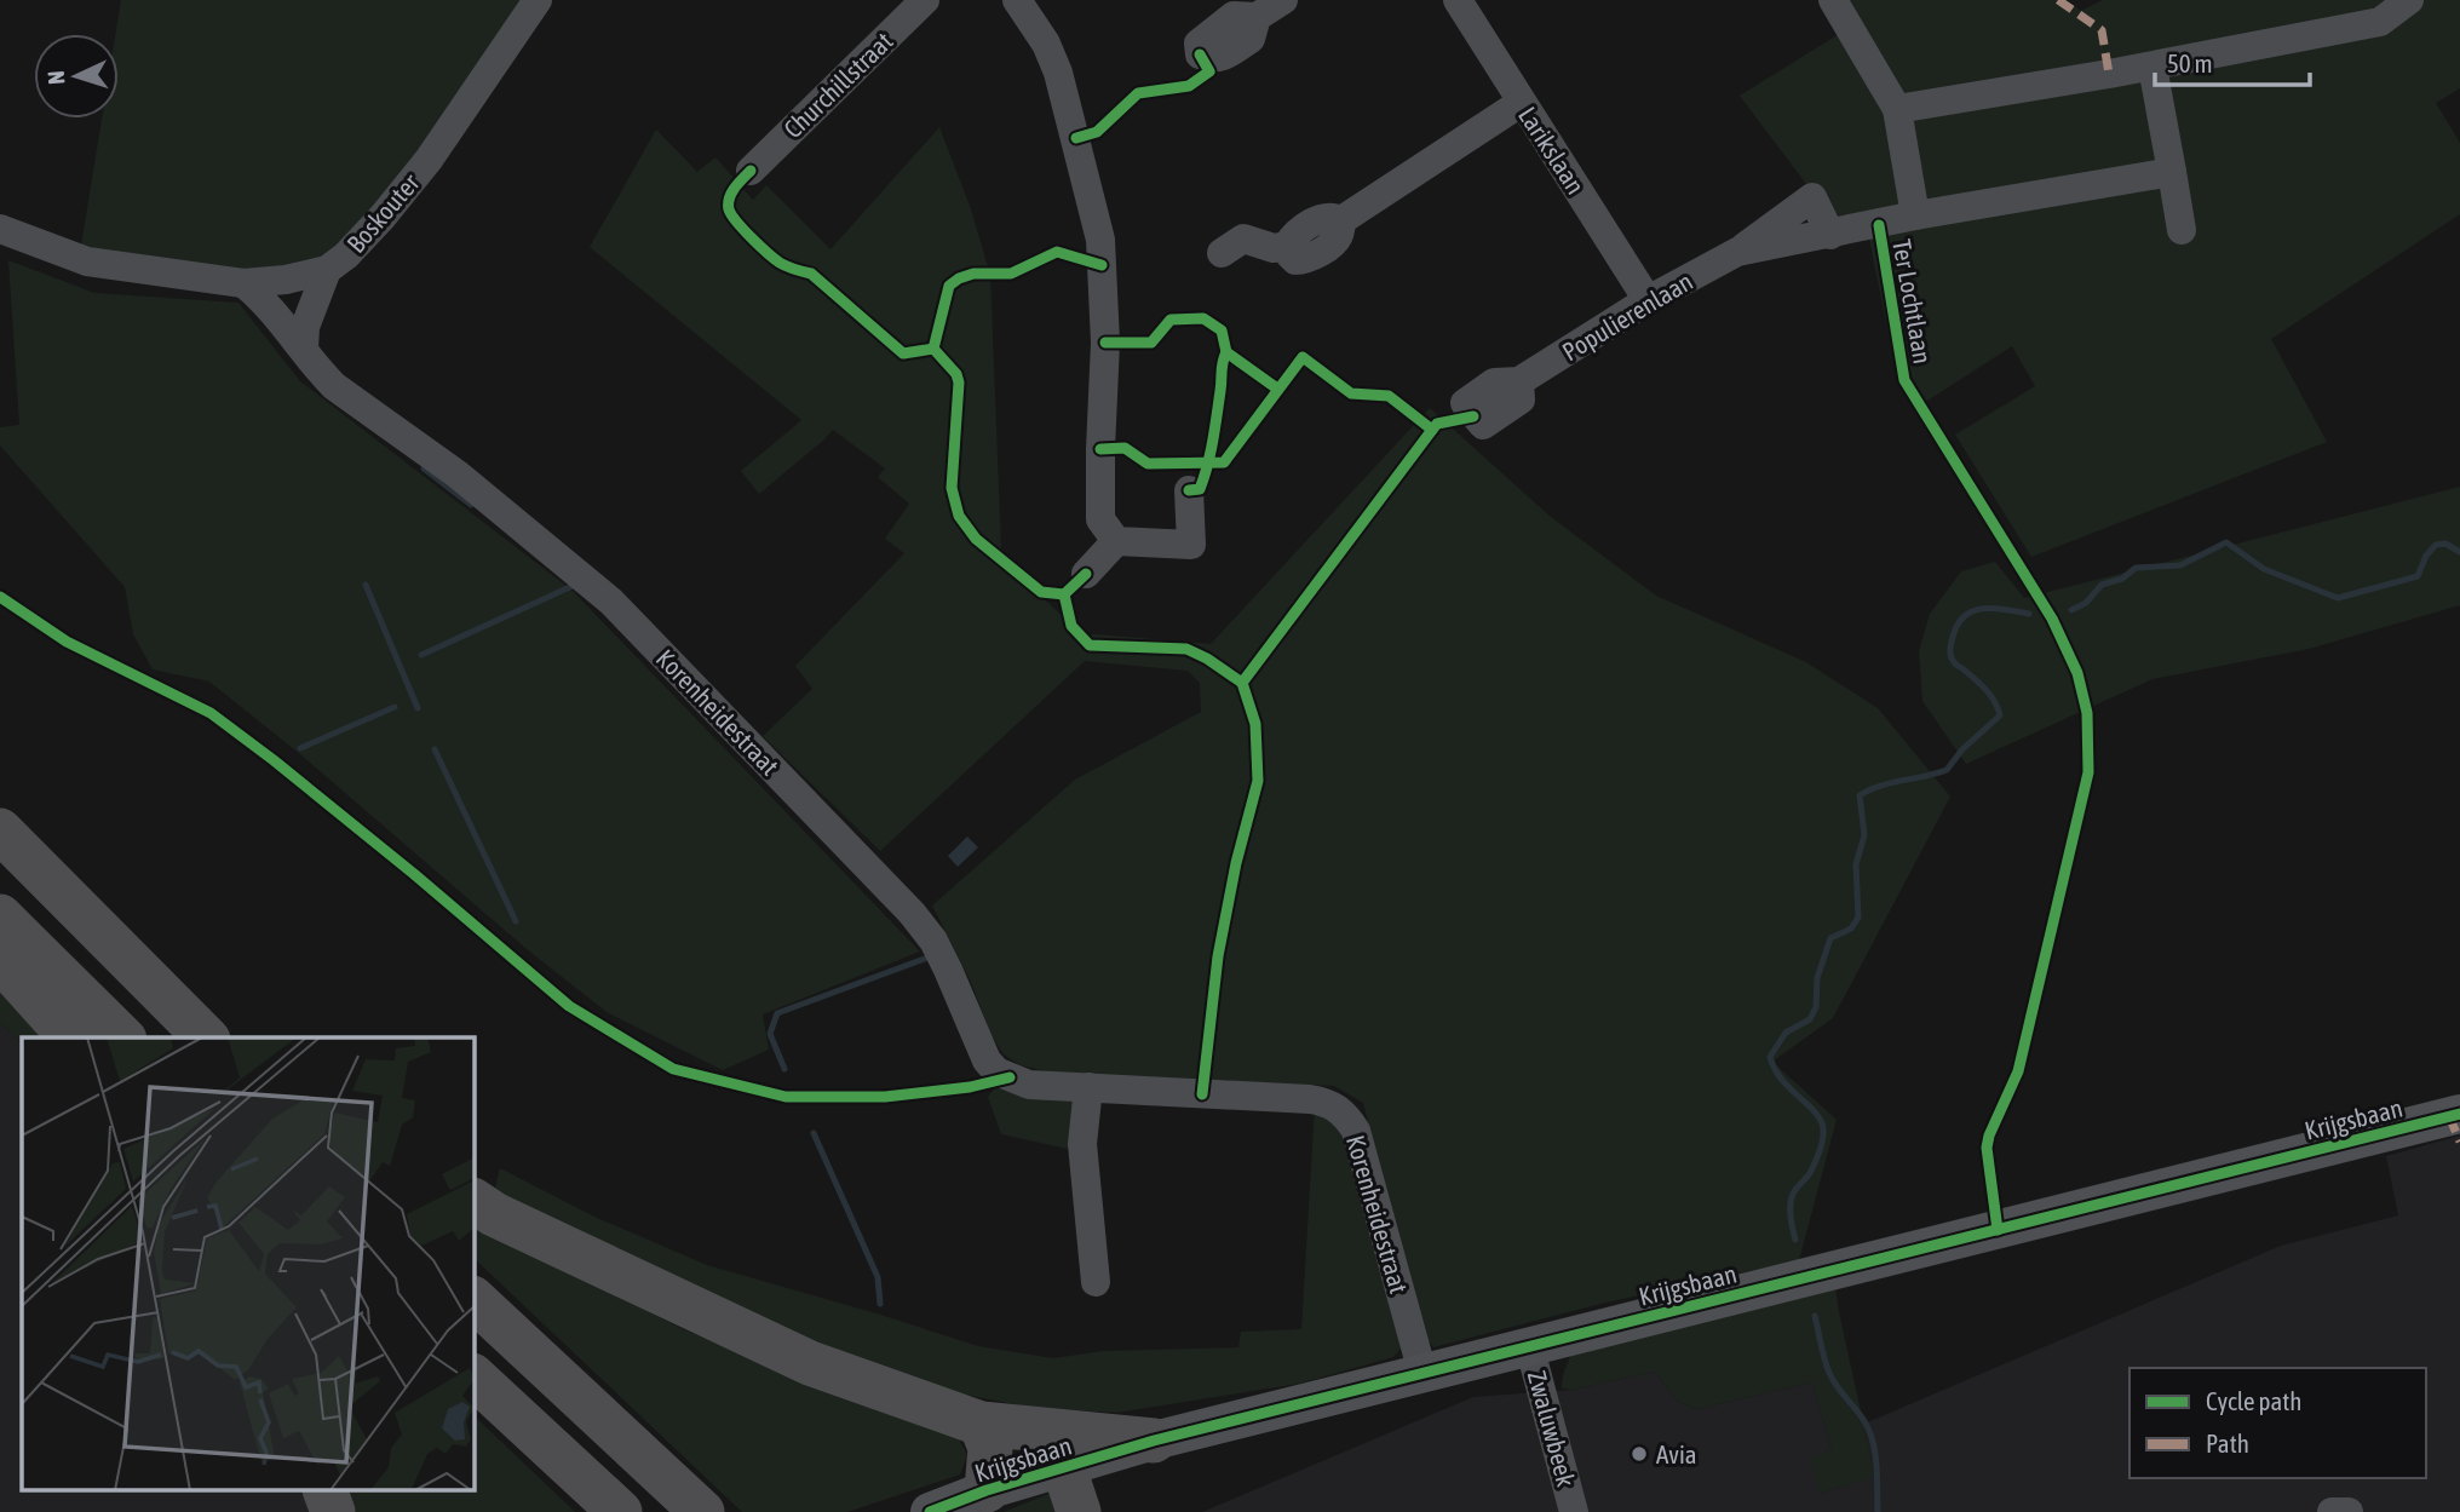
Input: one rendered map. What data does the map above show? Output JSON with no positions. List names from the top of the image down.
{
  "streets": {
    "main road": ["Krijgsbaan"],
    "street": [
      "Churchillstraat",
      "Larikslaan",
      "Boskouter",
      "Ter Lochtlaan",
      "Populierenlaan",
      "Korenheidestraat",
      "Zwaluwbeek"
    ]
  },
  "crossings": [
    ["Larikslaan", "Populierenlaan"],
    ["Boskouter", "Korenheidestraat"],
    ["Ter Lochtlaan", "Populierenlaan"],
    ["Korenheidestraat", "Krijgsbaan"],
    ["Krijgsbaan", "Zwaluwbeek"]
  ],
  "places": ["Avia"],
  "legend": ["Cycle path", "Path"],
  "scale_bar": "50 m",
  "north": "left"
}
